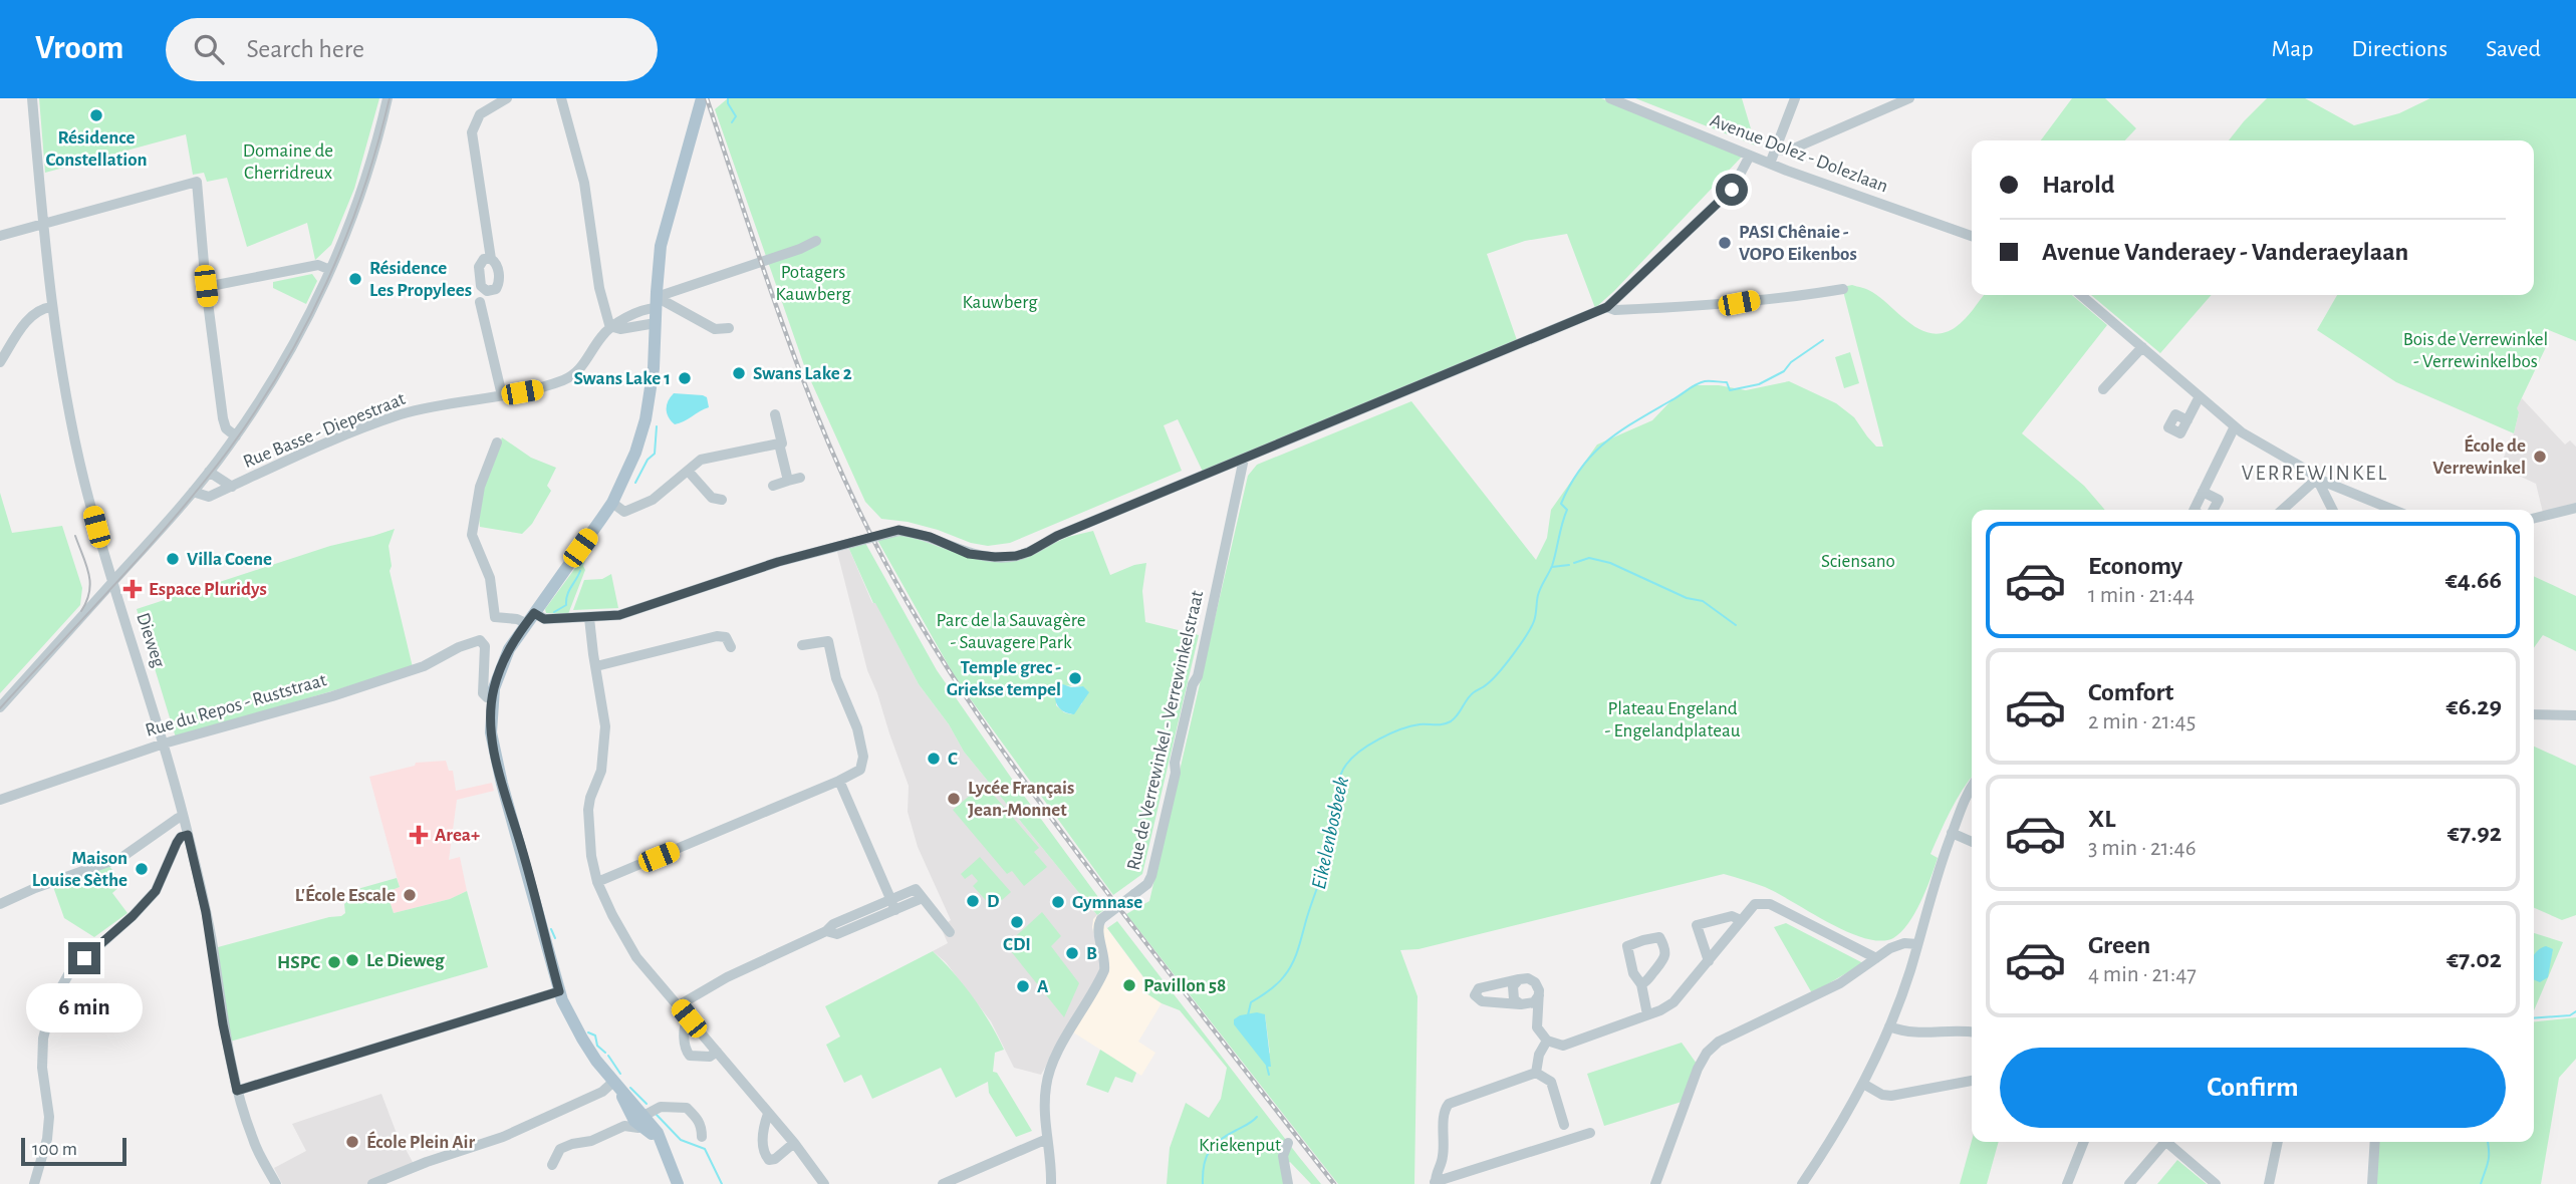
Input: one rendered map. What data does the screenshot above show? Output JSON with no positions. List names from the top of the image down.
{
  "streets": {
    "street": [
      "Avenue Dolez - Dolezlaan",
      "Rue Basse - Diepestraat",
      "Dieweg",
      "Rue du Repos - Ruststraat",
      "Rue de Verrewinkel - Verrewinkelstraat"
    ]
  },
  "crossings": [
    ["Dieweg", "Rue du Repos - Ruststraat"]
  ],
  "districts": ["VERREWINKEL"],
  "water": ["Eikelenbosbeek"],
  "parks": [
    "Domaine de Cherridreux",
    "Potagers Kauwberg",
    "Kauwberg",
    "Bois de Verrewinkel - Verrewinkelbos",
    "Sciensano",
    "Parc de la Sauvagère - Sauvagere Park",
    "Plateau Engeland - Engelandplateau",
    "Kriekenput"
  ],
  "places": {
    "other": [
      "Résidence Constellation",
      "PASI Chênaie - VOPO Eikenbos",
      "Résidence Les Propylees",
      "Swans Lake 2",
      "Swans Lake 1",
      "École de Verrewinkel",
      "Villa Coene",
      "Temple grec - Griekse tempel",
      "C",
      "Lycée Français Jean-Monnet",
      "Maison Louise Sèthe",
      "L'École Escale",
      "D",
      "Gymnase",
      "CDI",
      "B",
      "Le Dieweg",
      "HSPC",
      "Pavillon 58",
      "A",
      "École Plein Air"
    ],
    "health": ["Espace Pluridys", "Area+"]
  },
  "scale_bar": "100 m",
  "page": {
    "header": "Vroom",
    "search": "Search here",
    "nav": ["Map", "Directions", "Saved"],
    "banner": ["Harold", "Avenue Vanderaey - Vanderaeylaan"],
    "list": [
      {
        "name": "Economy",
        "note": "1 min · 21:44",
        "value": "€4.66"
      },
      {
        "name": "Comfort",
        "note": "2 min · 21:45",
        "value": "€6.29"
      },
      {
        "name": "XL",
        "note": "3 min · 21:46",
        "value": "€7.92"
      },
      {
        "name": "Green",
        "note": "4 min · 21:47",
        "value": "€7.02"
      }
    ],
    "bubble": "6 min",
    "buttons": "Confirm",
    "scale": "100 m"
  }
}
